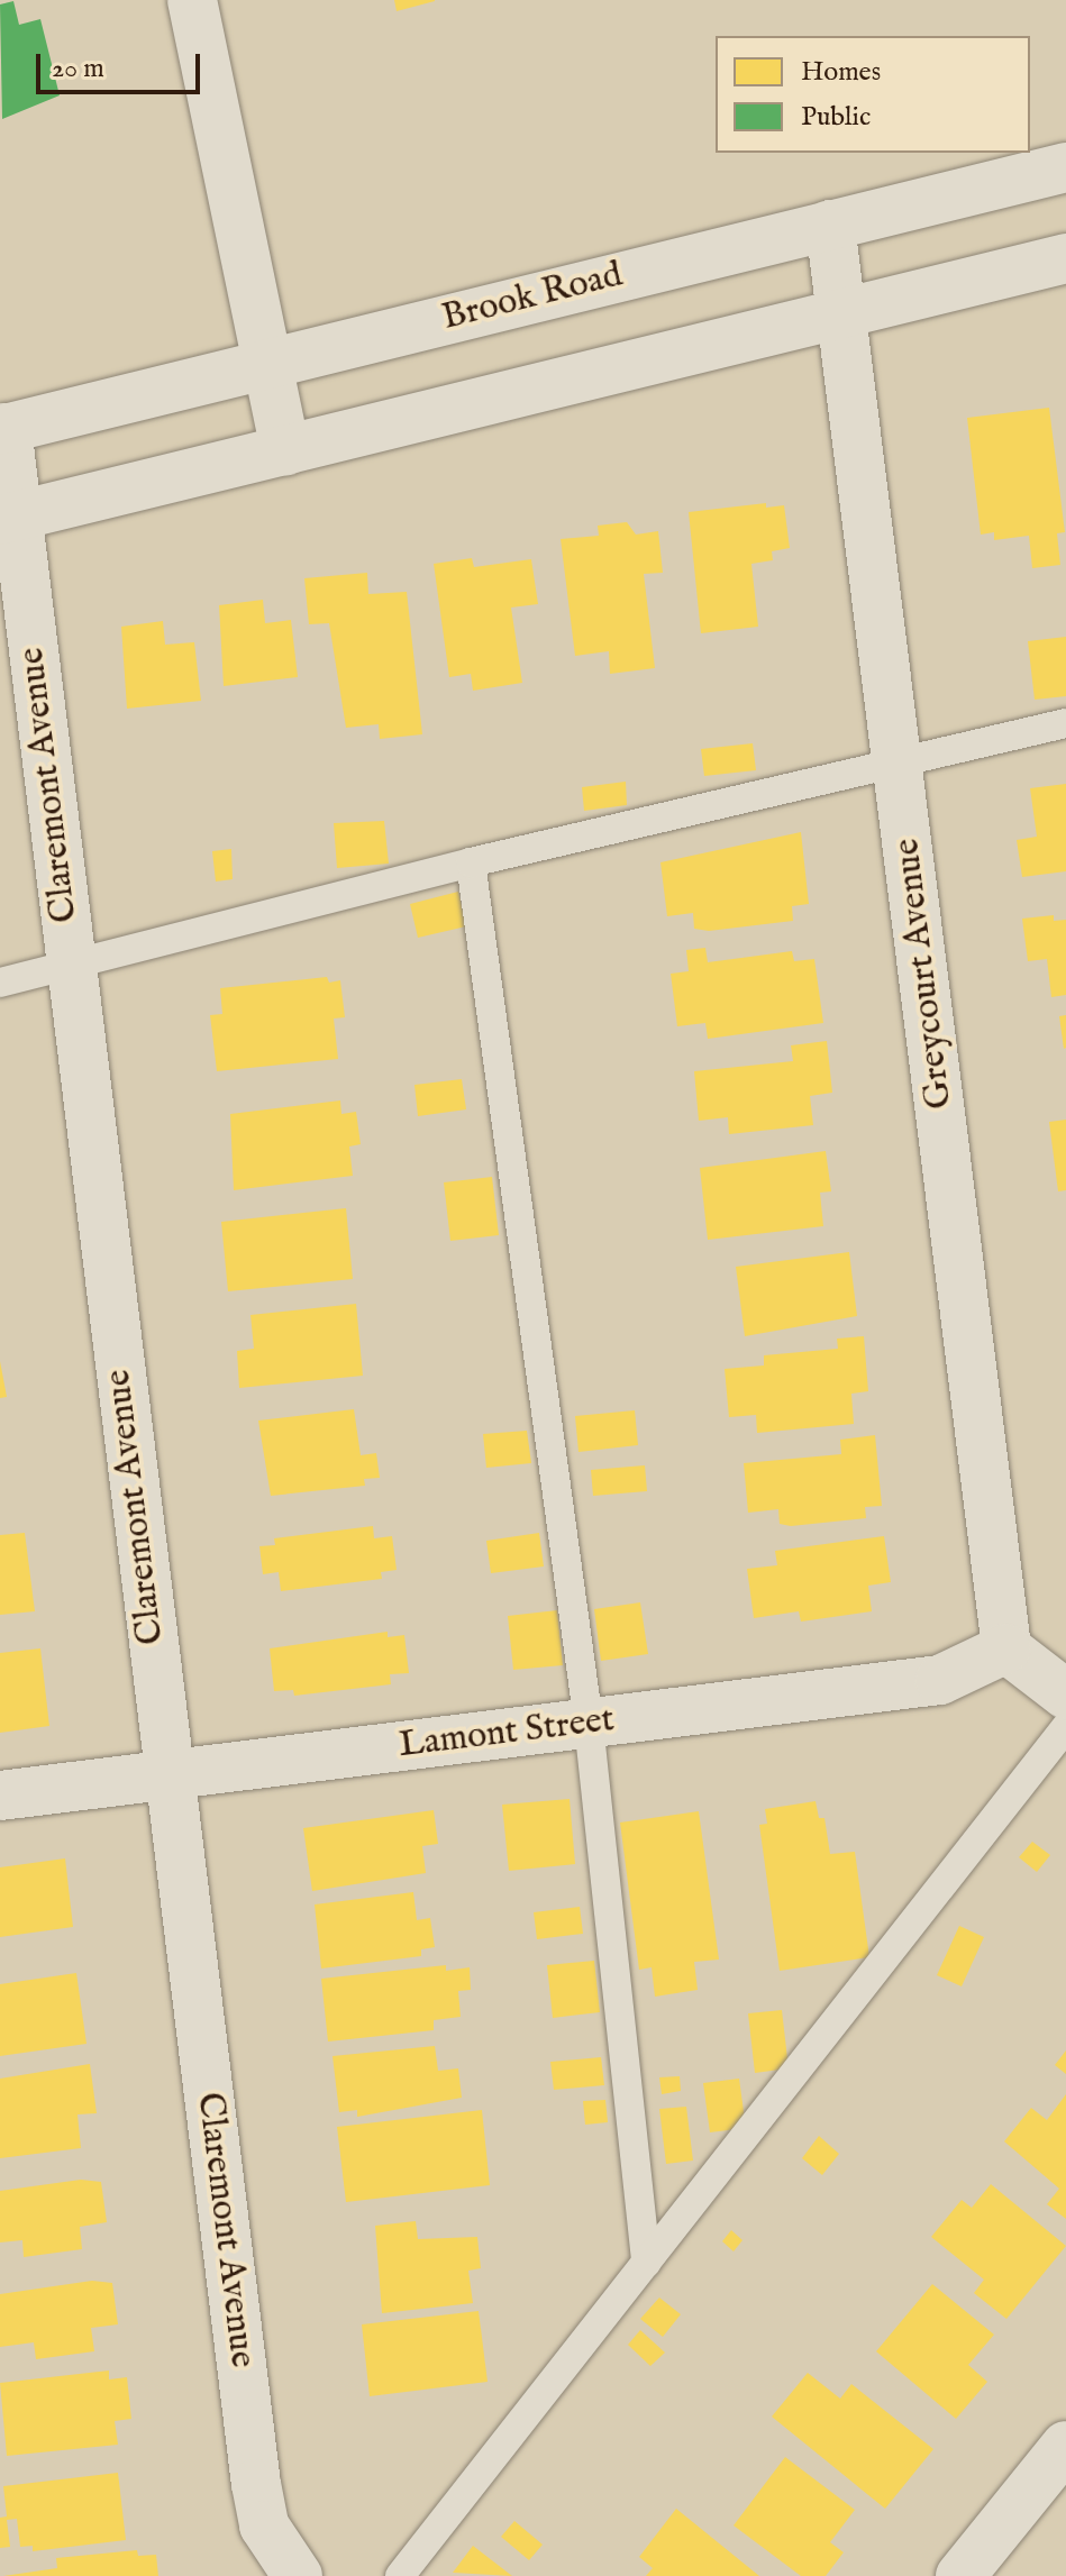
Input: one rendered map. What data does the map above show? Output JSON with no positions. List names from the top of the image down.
{
  "streets": {
    "street": [
      "Brook Road",
      "Claremont Avenue",
      "Greycourt Avenue",
      "Lamont Street"
    ]
  },
  "crossings": [
    ["Brook Road", "Claremont Avenue"],
    ["Brook Road", "Greycourt Avenue"],
    ["Claremont Avenue", "Lamont Street"],
    ["Greycourt Avenue", "Lamont Street"]
  ],
  "legend": ["Homes", "Public"],
  "scale_bar": "20 m"
}
